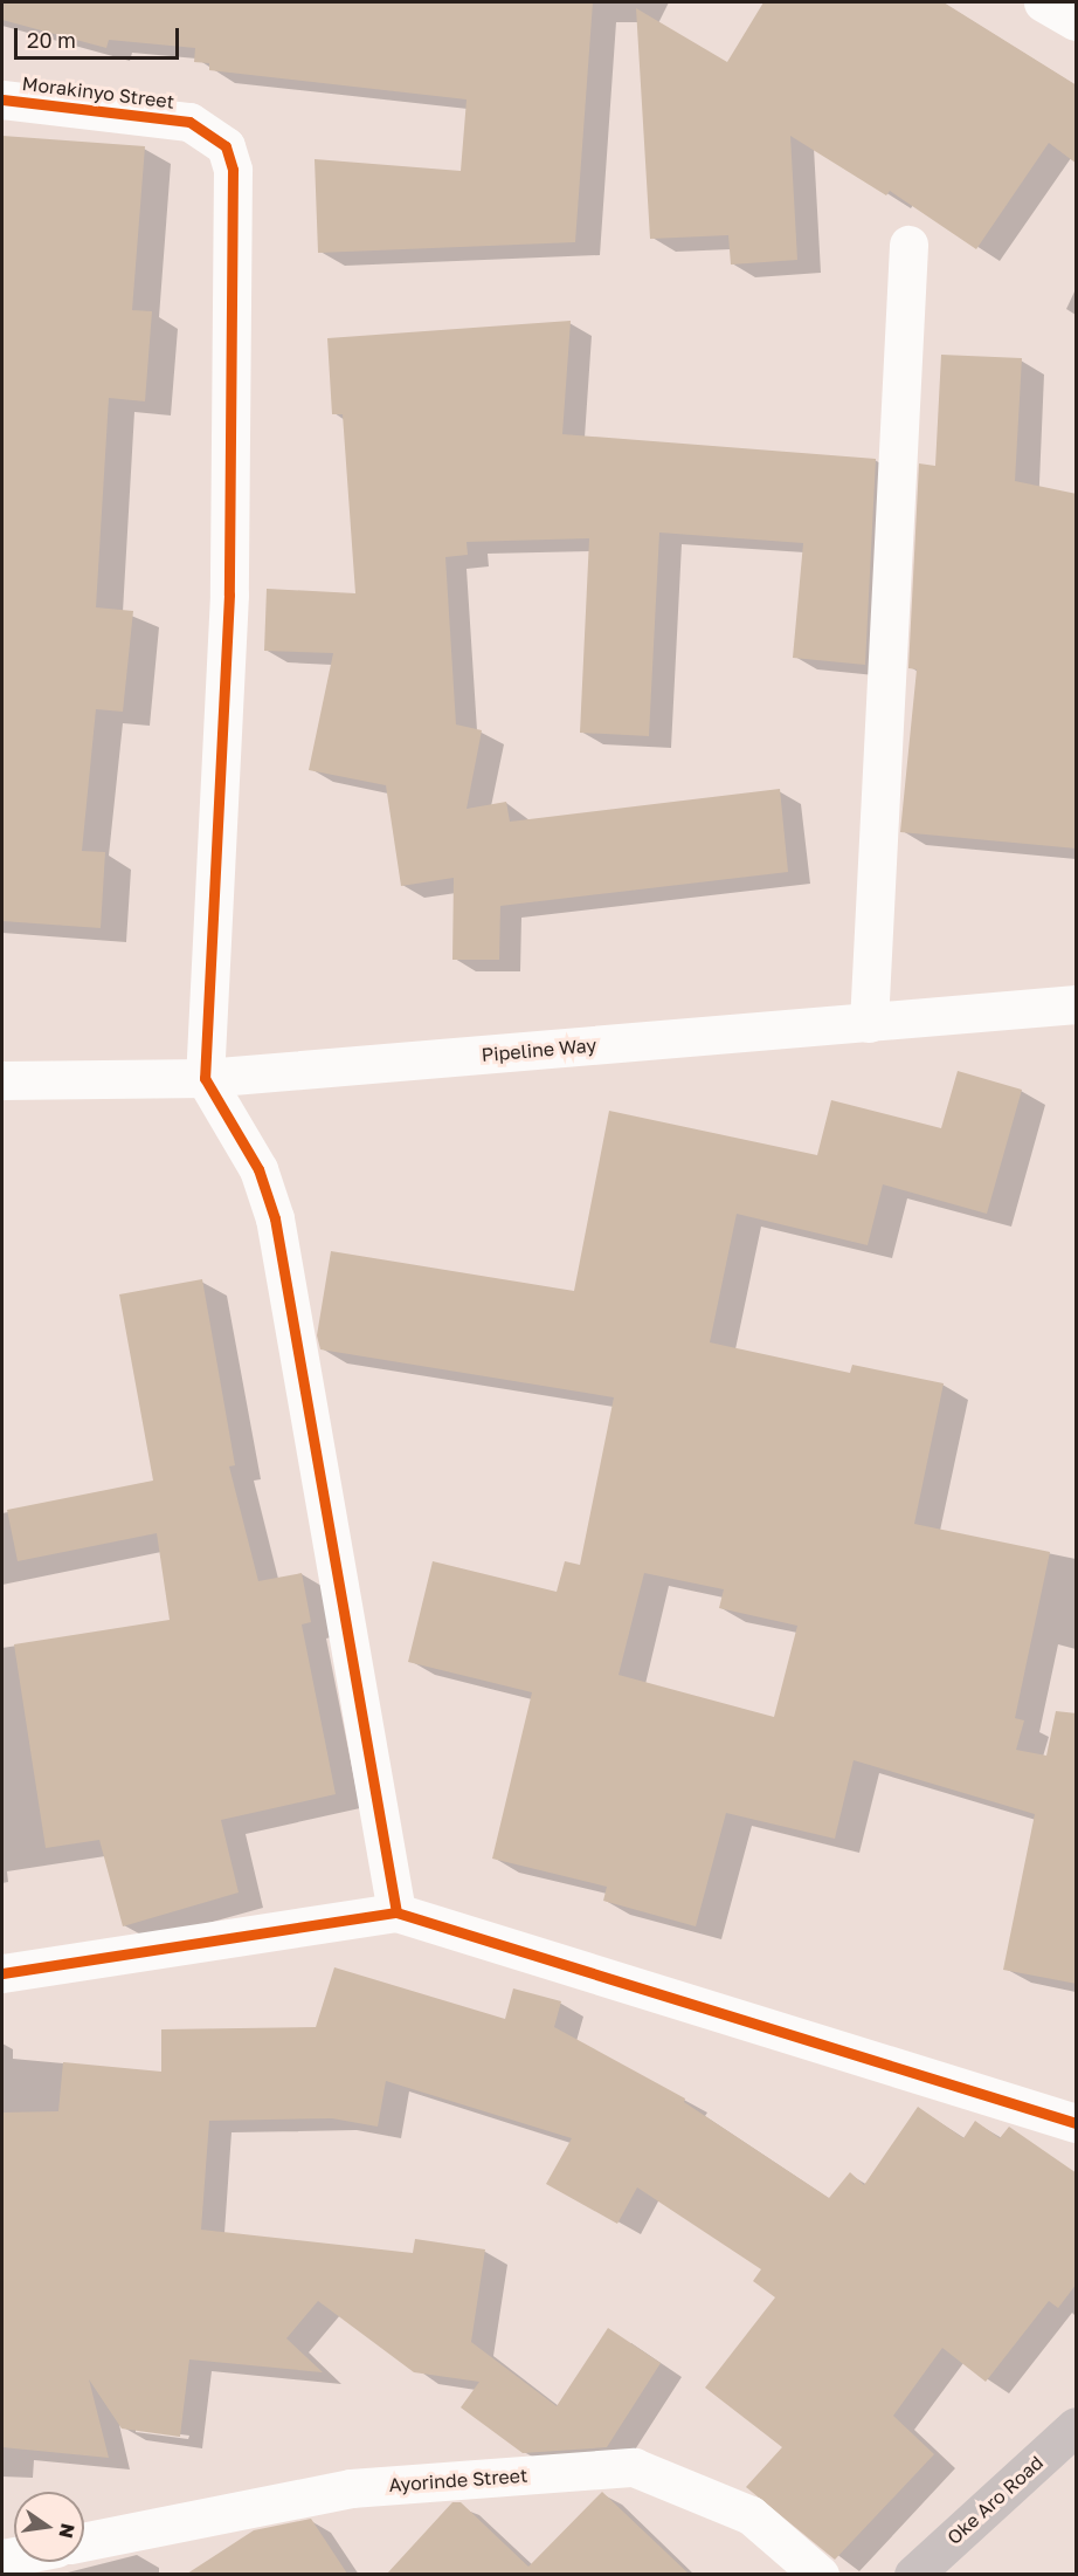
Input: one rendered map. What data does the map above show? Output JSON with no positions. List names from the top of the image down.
{
  "streets": {
    "main road": ["Oke Aro Road"],
    "street": ["Morakinyo Street", "Pipeline Way", "Ayorinde Street"]
  },
  "crossings": [
    ["Morakinyo Street", "Pipeline Way"]
  ],
  "scale_bar": "20 m",
  "north": "right"
}
